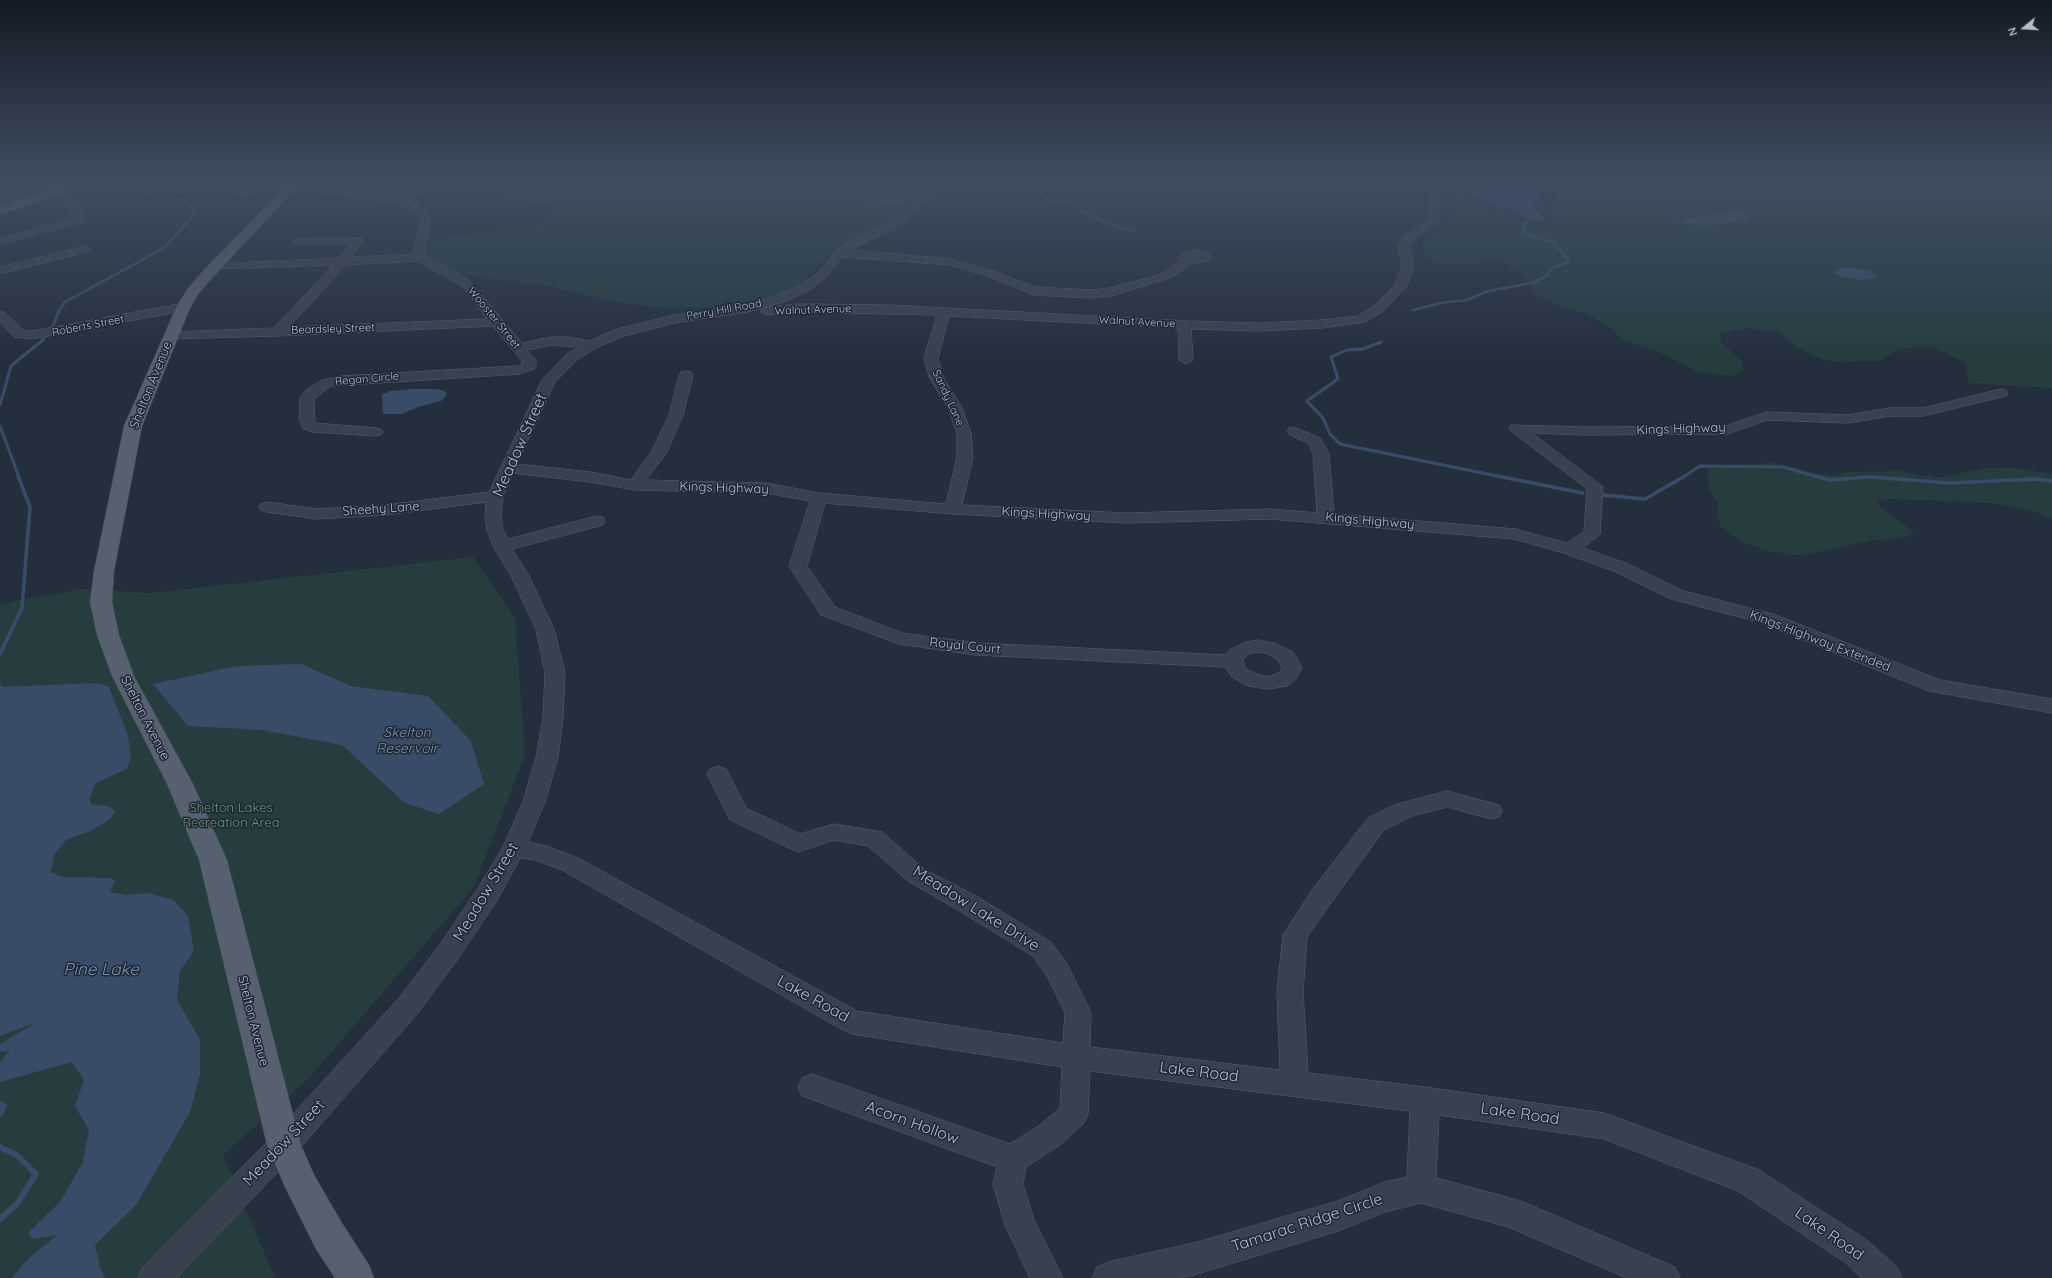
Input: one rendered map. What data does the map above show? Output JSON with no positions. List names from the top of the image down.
{
  "streets": {
    "main road": ["Shelton Avenue"],
    "street": [
      "Perry Hill Road",
      "Walnut Avenue",
      "Wooster Street",
      "Roberts Street",
      "Beardsley Street",
      "Regan Circle",
      "Sandy Lane",
      "Kings Highway",
      "Meadow Street",
      "Sheehy Lane",
      "Kings Highway Extended",
      "Royal Court",
      "Meadow Lake Drive",
      "Lake Road",
      "Acorn Hollow",
      "Tamarac Ridge Circle"
    ]
  },
  "crossings": [
    ["Perry Hill Road", "Walnut Avenue"],
    ["Perry Hill Road", "Meadow Street"],
    ["Walnut Avenue", "Sandy Lane"],
    ["Wooster Street", "Beardsley Street"],
    ["Wooster Street", "Regan Circle"],
    ["Roberts Street", "Shelton Avenue"],
    ["Beardsley Street", "Shelton Avenue"],
    ["Shelton Avenue", "Meadow Street"],
    ["Sandy Lane", "Kings Highway"],
    ["Kings Highway", "Meadow Street"],
    ["Kings Highway", "Kings Highway Extended"],
    ["Kings Highway", "Royal Court"],
    ["Meadow Street", "Sheehy Lane"],
    ["Meadow Street", "Lake Road"],
    ["Meadow Lake Drive", "Lake Road"]
  ],
  "water": ["Skelton Reservoir", "Pine Lake"],
  "parks": ["Shelton Lakes Recreation Area"],
  "north": "left"
}
